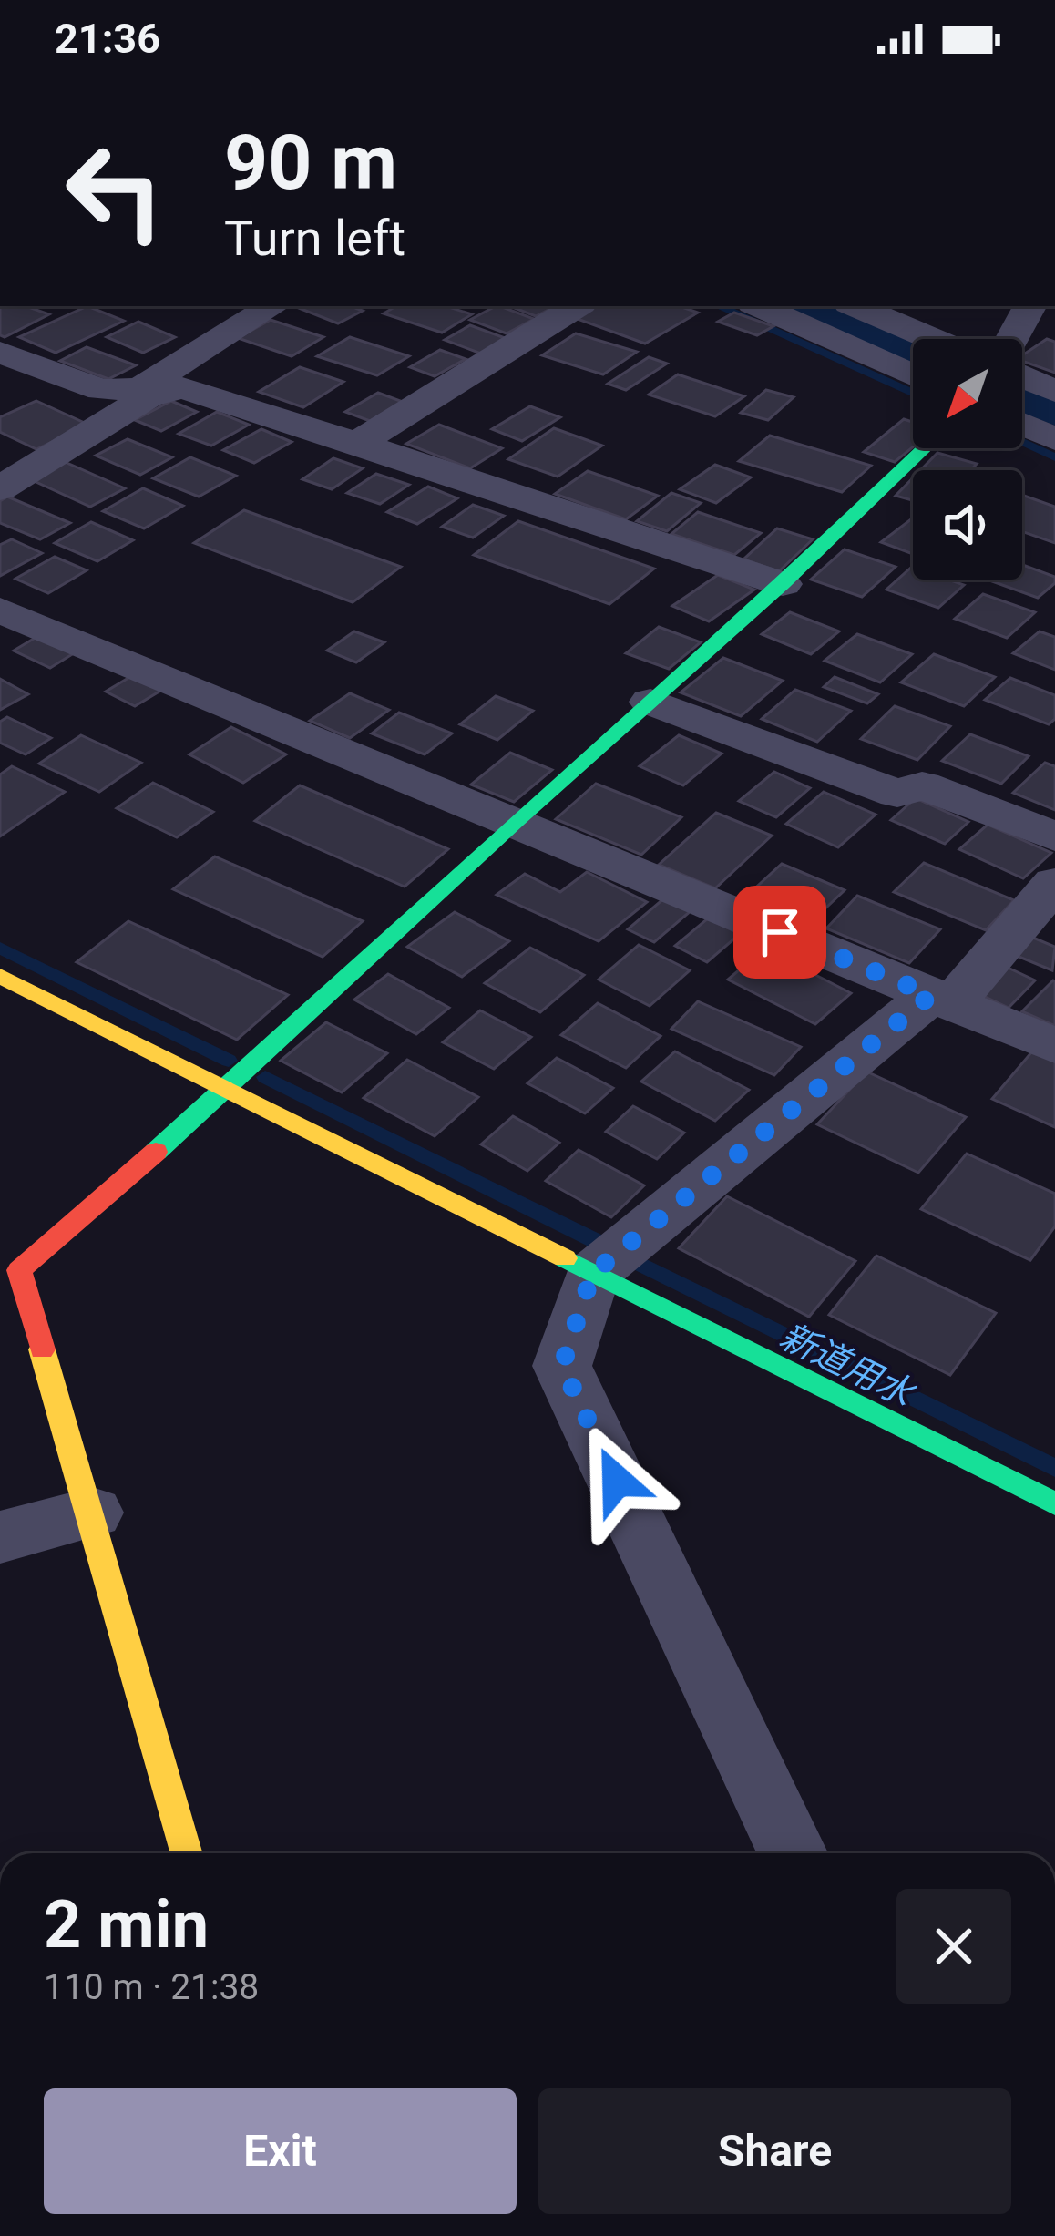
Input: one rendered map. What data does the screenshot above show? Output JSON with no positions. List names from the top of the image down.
{
  "water": ["新道用水"],
  "north": "bottom left",
  "page": {
    "status": "21:36",
    "turn": ["90 m", "Turn left"],
    "heading": ["2 min", "110 m · 21:38"],
    "buttons": ["Exit", "Share"]
  }
}
